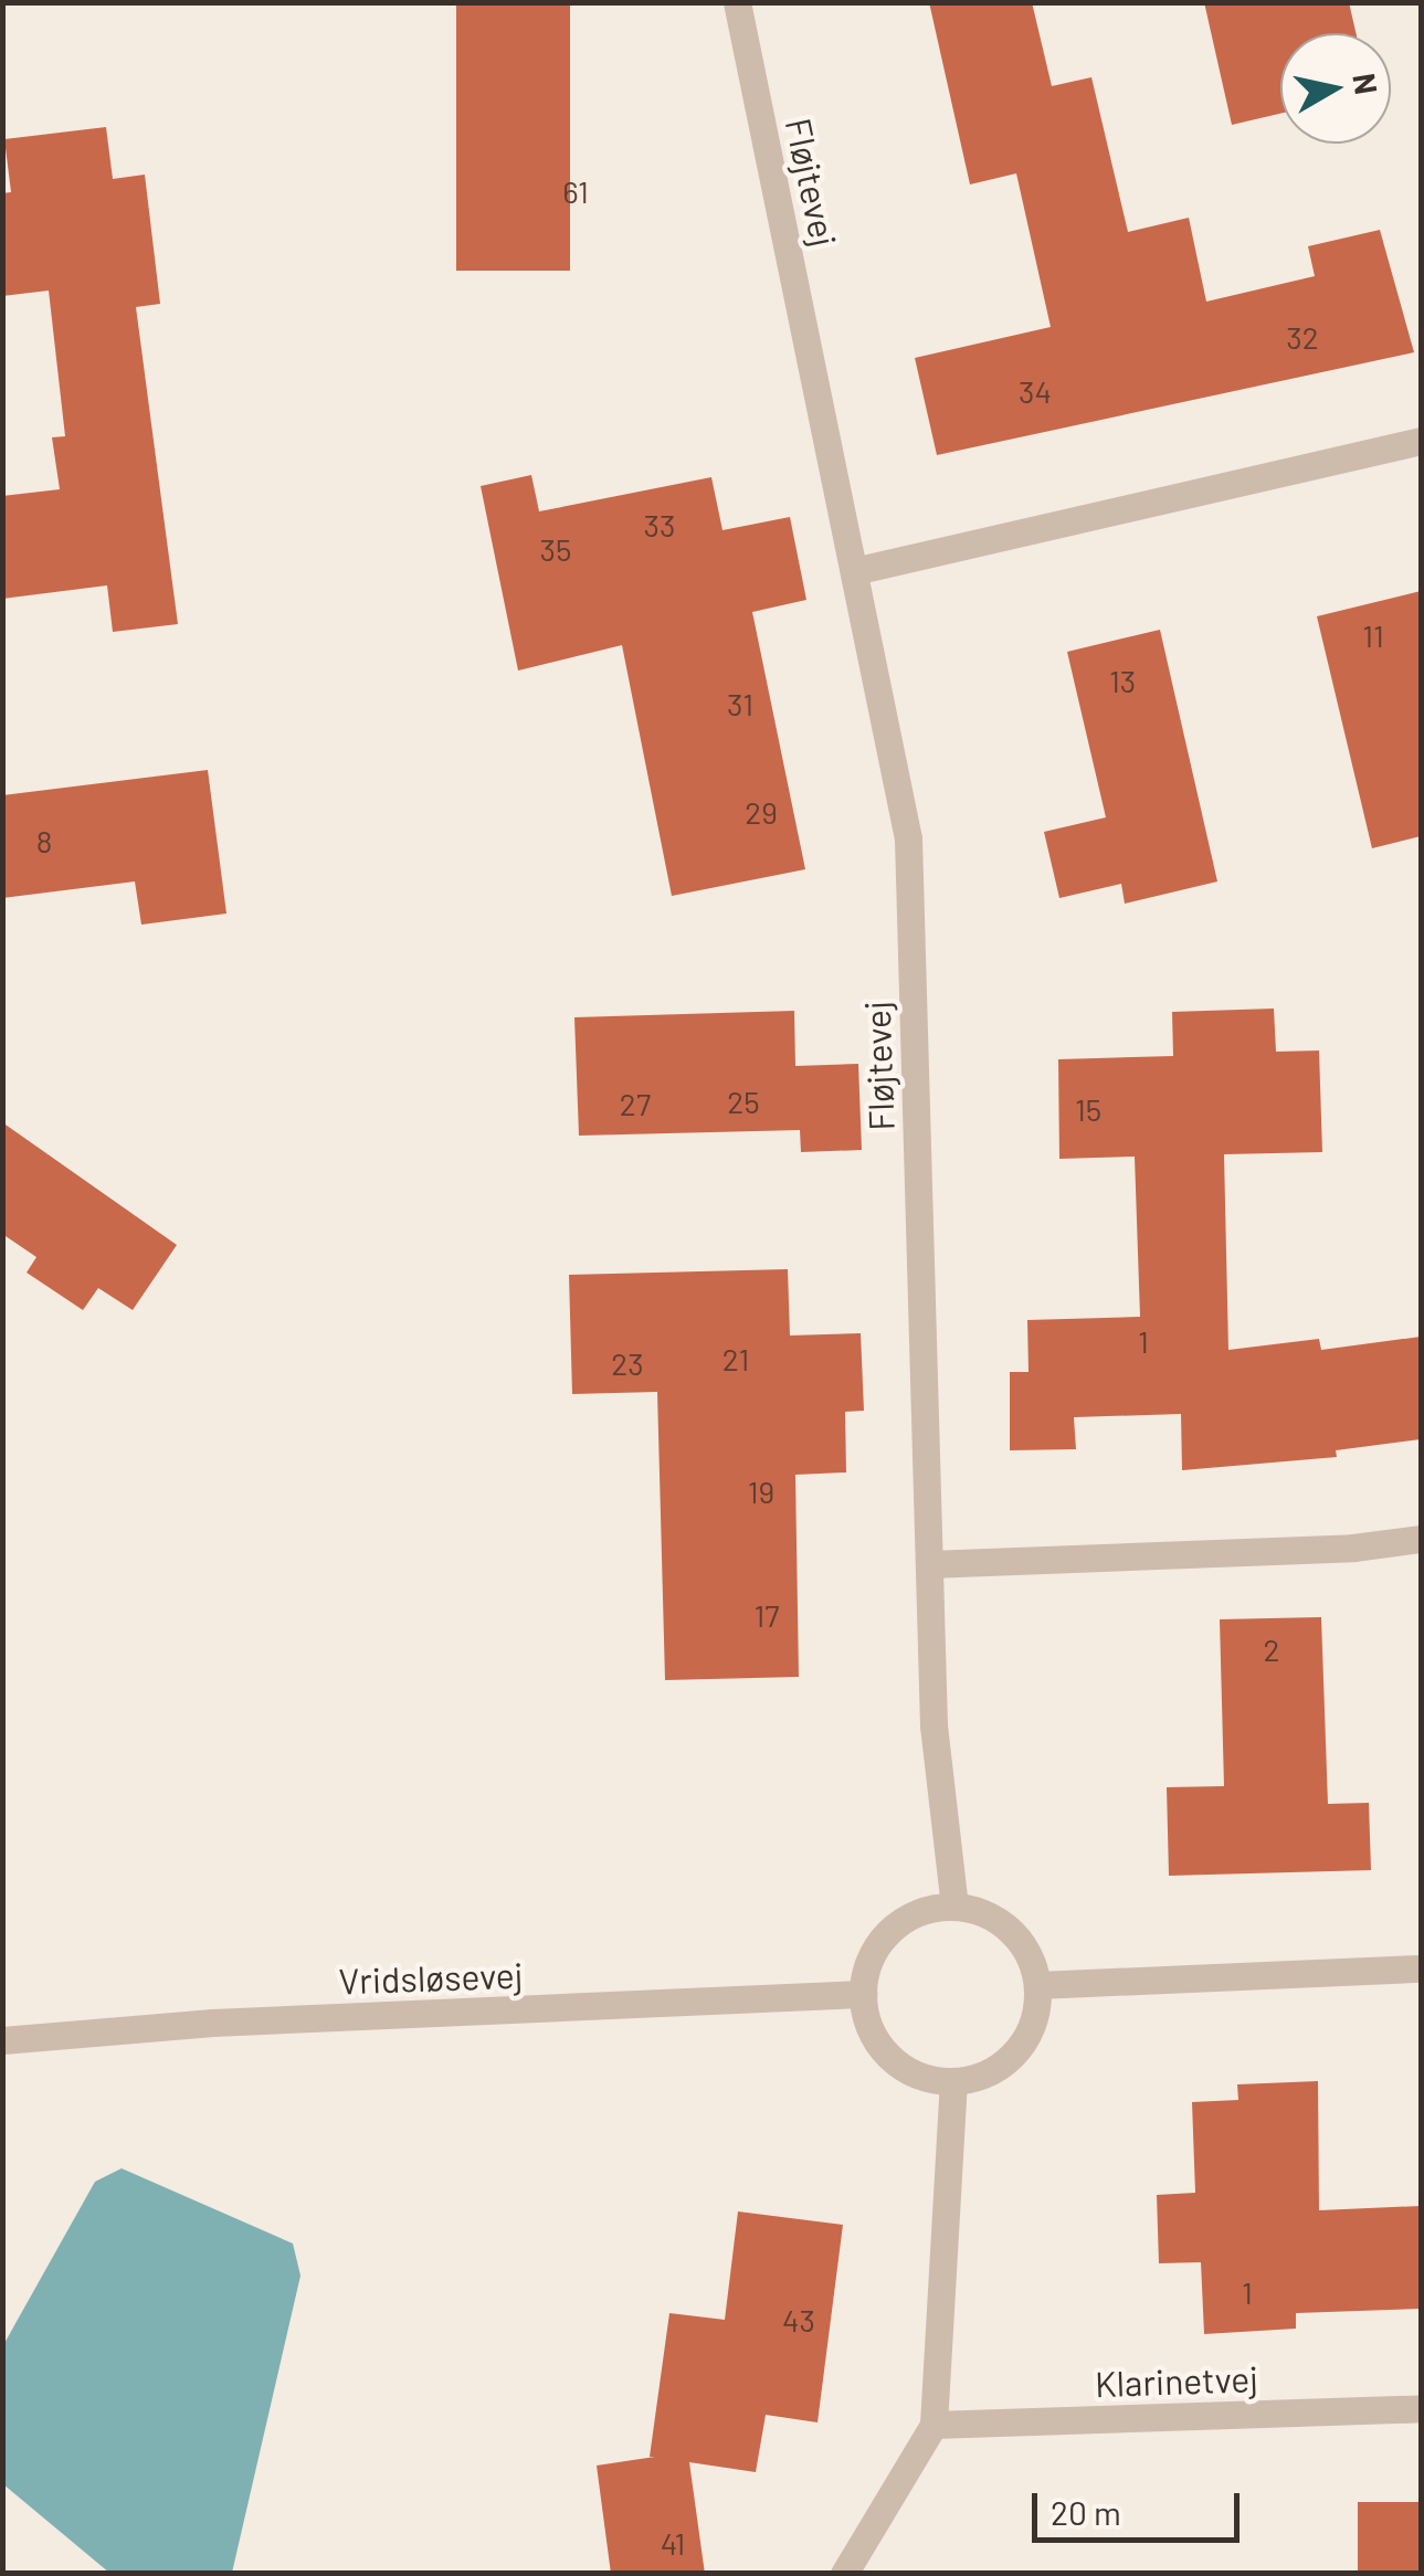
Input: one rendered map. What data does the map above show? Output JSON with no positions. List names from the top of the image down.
{
  "streets": {
    "street": ["Fløjtevej", "Vridsløsevej", "Klarinetvej"]
  },
  "crossings": [
    ["Fløjtevej", "Vridsløsevej"]
  ],
  "house_numbers": [
    "61",
    "32",
    "34",
    "33",
    "35",
    "11",
    "13",
    "31",
    "29",
    "8",
    "25",
    "27",
    "15",
    "1",
    "21",
    "23",
    "19",
    "17",
    "2",
    "1",
    "43",
    "41"
  ],
  "scale_bar": "20 m",
  "north": "right"
}
